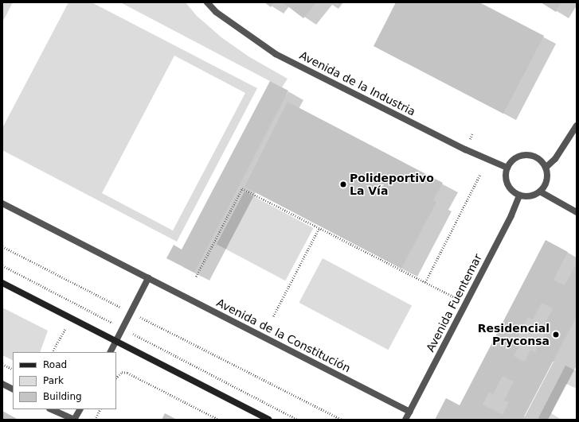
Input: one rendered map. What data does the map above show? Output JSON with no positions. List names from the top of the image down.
{
  "streets": {
    "street": ["Avenida de la Industria", "Avenida Fuentemar", "Avenida de la Constitución"]
  },
  "crossings": [
    ["Avenida de la Industria", "Avenida Fuentemar"],
    ["Avenida Fuentemar", "Avenida de la Constitución"]
  ],
  "places": ["Polideportivo La Vía", "Residencial Pryconsa"],
  "legend": ["Road", "Park", "Building"]
}
